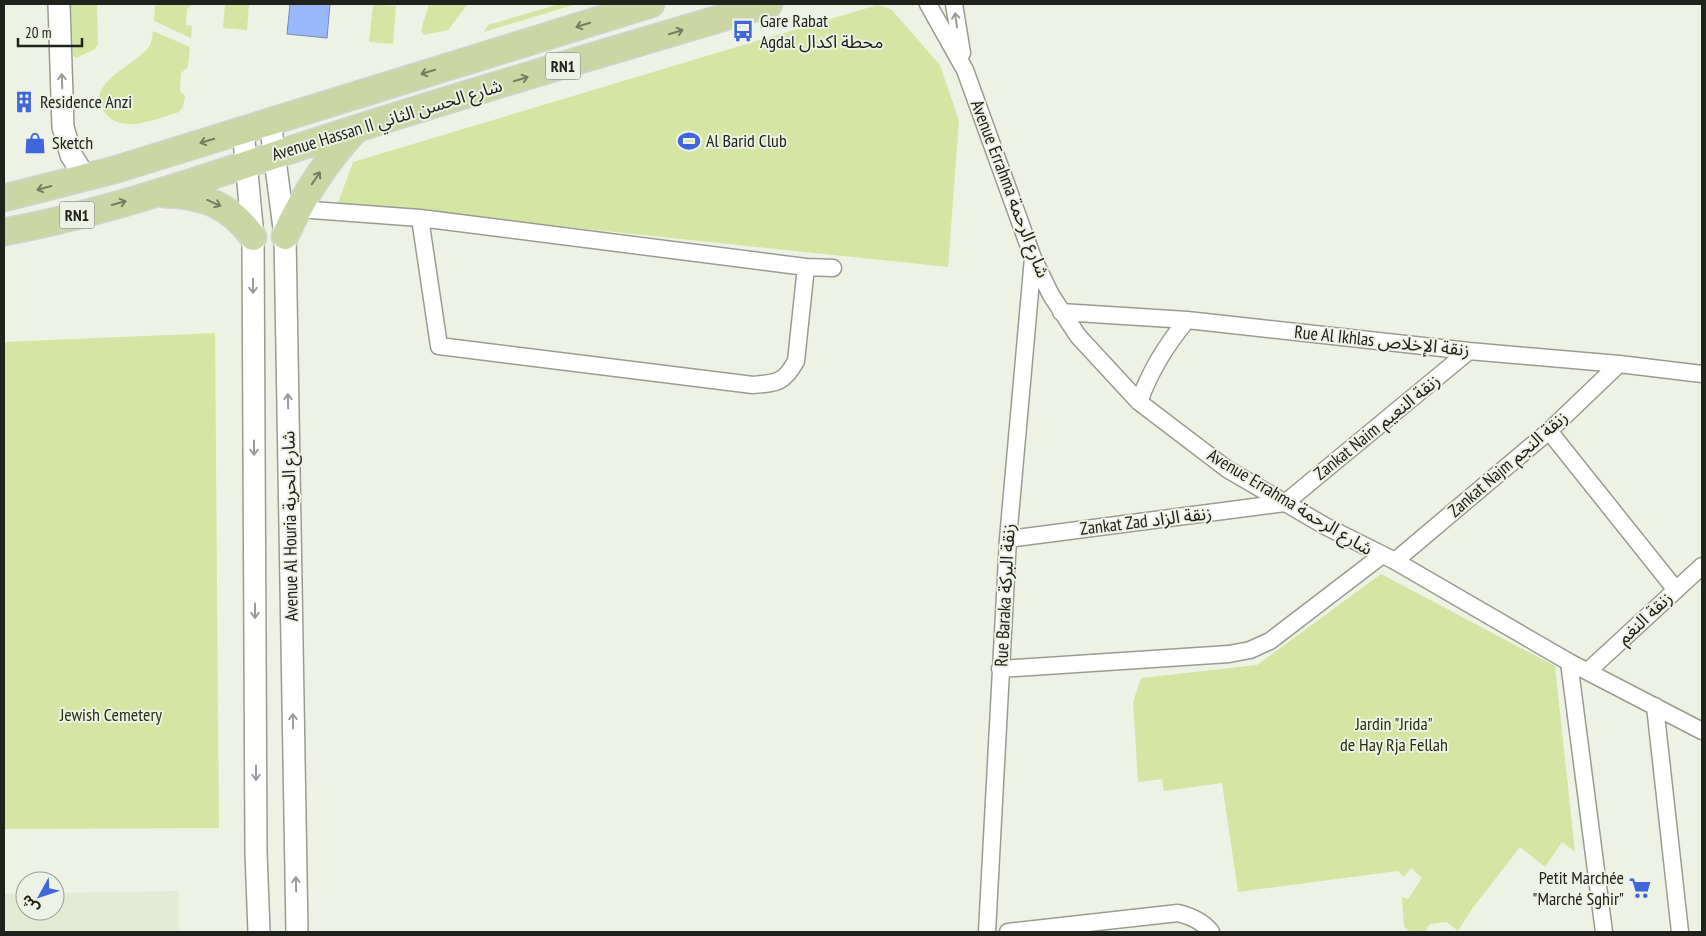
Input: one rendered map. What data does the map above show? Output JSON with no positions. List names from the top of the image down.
{
  "streets": {
    "main road": ["RN1", "Avenue Hassan II شارع الحسن الثاني"],
    "street": [
      "Avenue Errahma شارع الرحمة",
      "Rue Al Ikhlas زنقة الإخلاص",
      "Zankat Naim زنقة النعيم",
      "Zankat Najm زنقة النجم",
      "Zankat Zad زنقة الزاد",
      "Avenue Al Houria شارع الحرية",
      "Rue Baraka زنقة البركة",
      "زنقة النغم"
    ]
  },
  "crossings": [
    ["Avenue Hassan II شارع الحسن الثاني", "Avenue Al Houria شارع الحرية"],
    ["Avenue Errahma شارع الرحمة", "Rue Al Ikhlas زنقة الإخلاص"],
    ["Avenue Errahma شارع الرحمة", "Zankat Naim زنقة النعيم"],
    ["Avenue Errahma شارع الرحمة", "Zankat Najm زنقة النجم"],
    ["Avenue Errahma شارع الرحمة", "Zankat Zad زنقة الزاد"],
    ["Avenue Errahma شارع الرحمة", "Rue Baraka زنقة البركة"],
    ["Avenue Errahma شارع الرحمة", "زنقة النغم"],
    ["Rue Al Ikhlas زنقة الإخلاص", "Zankat Naim زنقة النعيم"],
    ["Rue Al Ikhlas زنقة الإخلاص", "Zankat Najm زنقة النجم"],
    ["Zankat Naim زنقة النعيم", "Zankat Zad زنقة الزاد"],
    ["Zankat Najm زنقة النجم", "Rue Baraka زنقة البركة"],
    ["Zankat Zad زنقة الزاد", "Rue Baraka زنقة البركة"]
  ],
  "parks": ["Jewish Cemetery", "Jardin \"Jrida\" de Hay Rja Fellah"],
  "places": {
    "bus stop": ["Gare Rabat Agdal محطة اكدال"],
    "building": ["Residence Anzi"],
    "sports": ["Al Barid Club"],
    "shop": ["Sketch"],
    "supermarket": ["Petit Marchée \"Marché Sghir\""]
  },
  "scale_bar": "20 m",
  "north": "bottom left"
}
